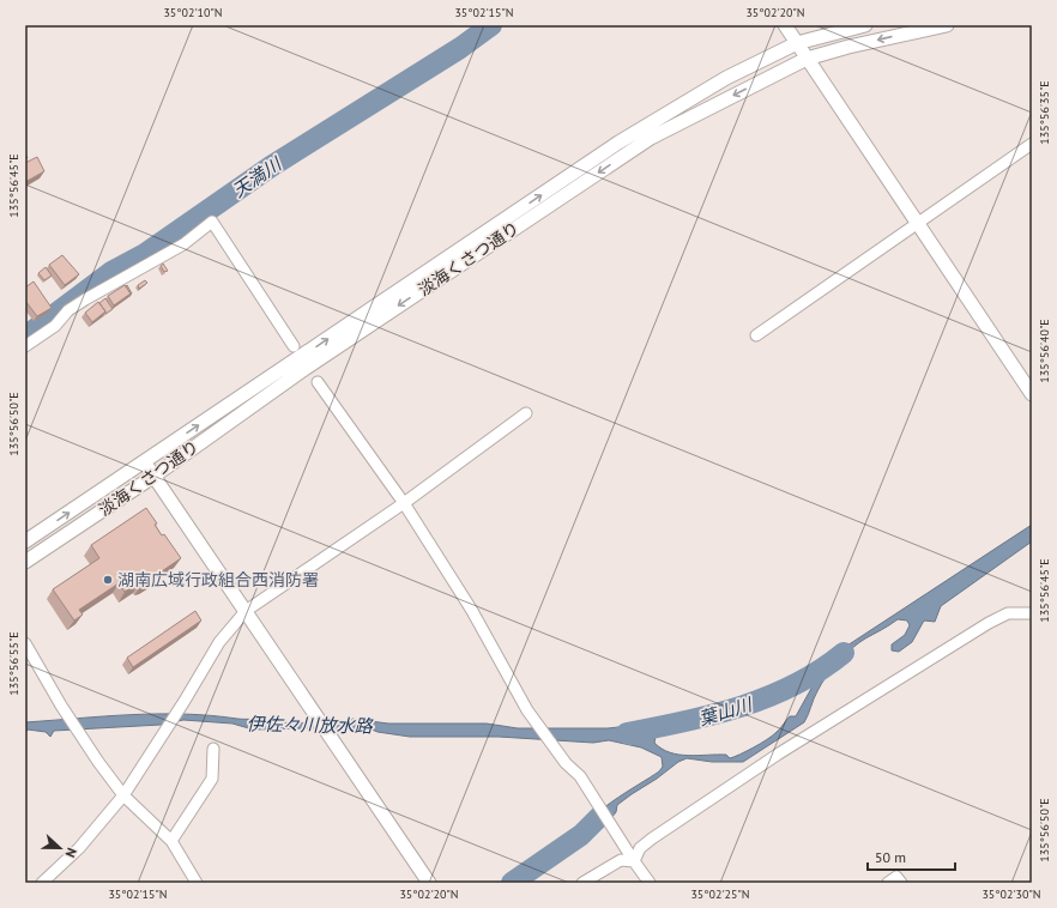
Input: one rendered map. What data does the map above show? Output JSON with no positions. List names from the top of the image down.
{
  "streets": {
    "street": ["淡海くさつ通り"]
  },
  "water": ["天満川", "葉山川", "伊佐々川放水路"],
  "places": ["湖南広域行政組合西消防署"],
  "scale_bar": "50 m",
  "north": "right",
  "coordinates": [
    "35°02'10\"N",
    "35°02'15\"N",
    "35°02'20\"N",
    "135°56'35\"E",
    "135°56'45\"E",
    "135°56'40\"E",
    "135°56'50\"E",
    "135°56'55\"E",
    "35°02'25\"N",
    "35°02'30\"N"
  ]
}
